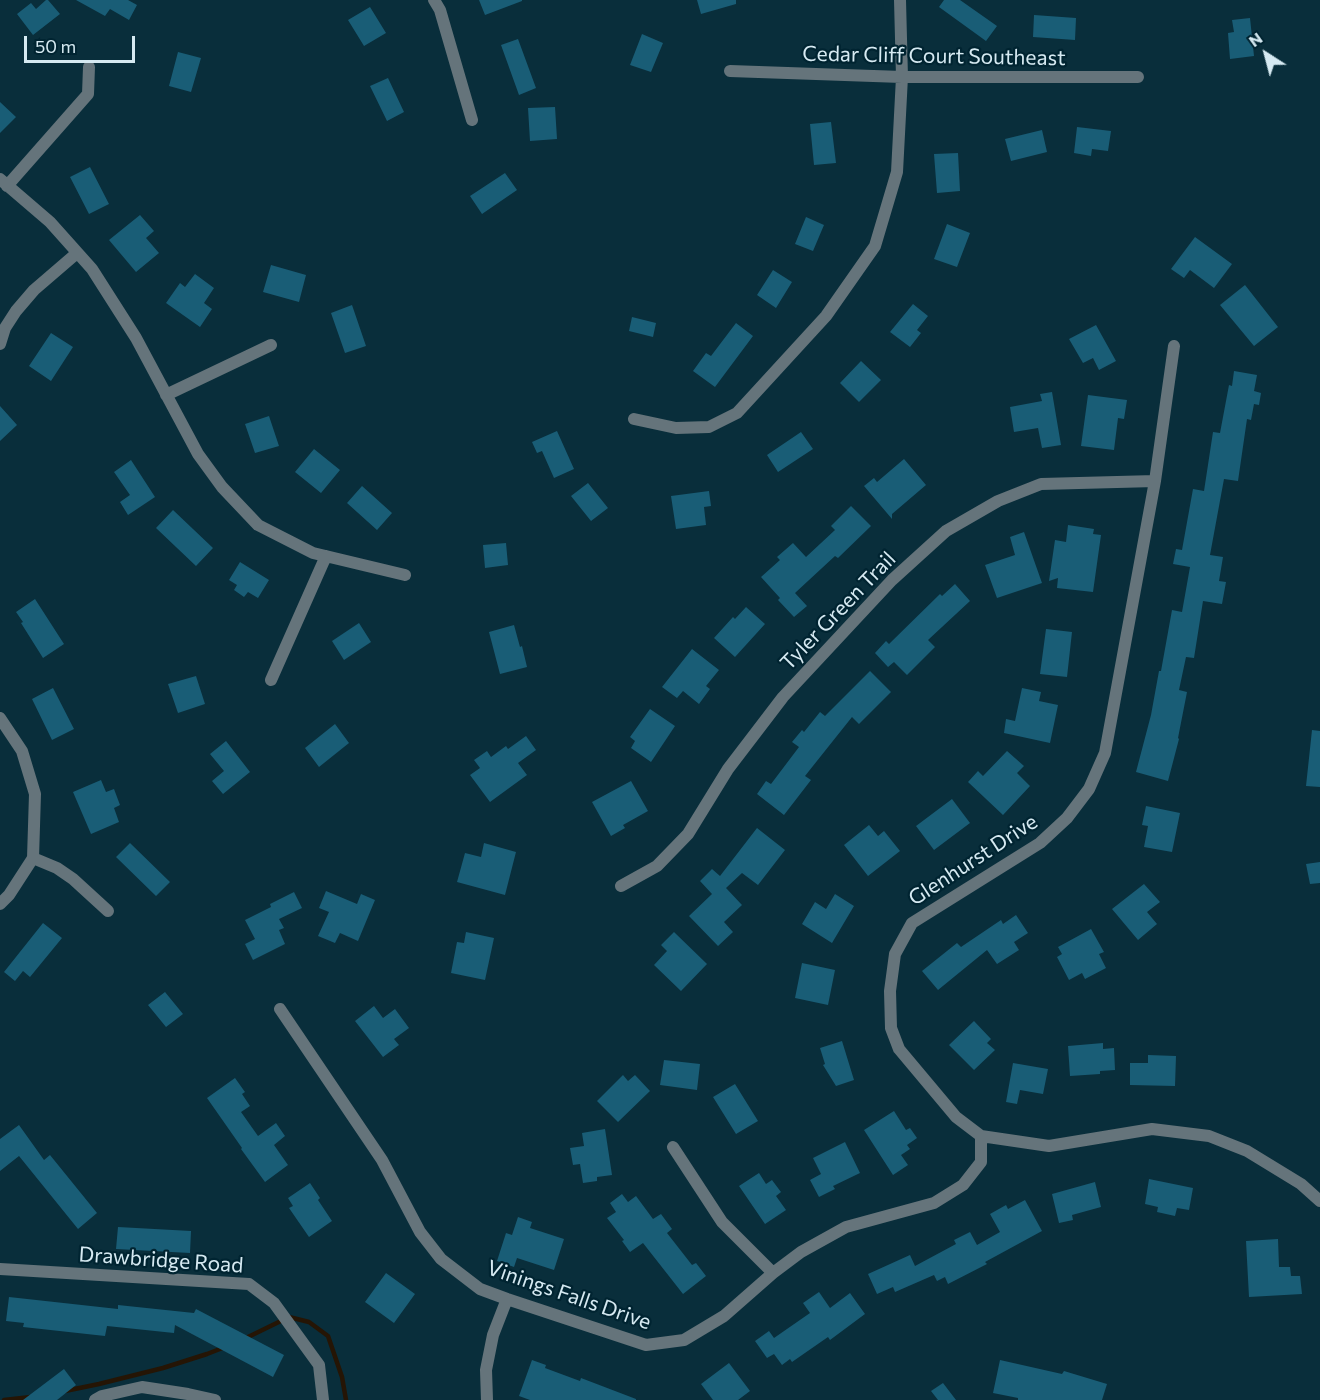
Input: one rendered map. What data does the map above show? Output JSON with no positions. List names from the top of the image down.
{
  "streets": {
    "street": [
      "Cedar Cliff Court Southeast",
      "Tyler Green Trail",
      "Glenhurst Drive",
      "Drawbridge Road",
      "Vinings Falls Drive"
    ]
  },
  "crossings": [
    ["Tyler Green Trail", "Glenhurst Drive"],
    ["Glenhurst Drive", "Vinings Falls Drive"]
  ],
  "scale_bar": "50 m",
  "north": "top left"
}
